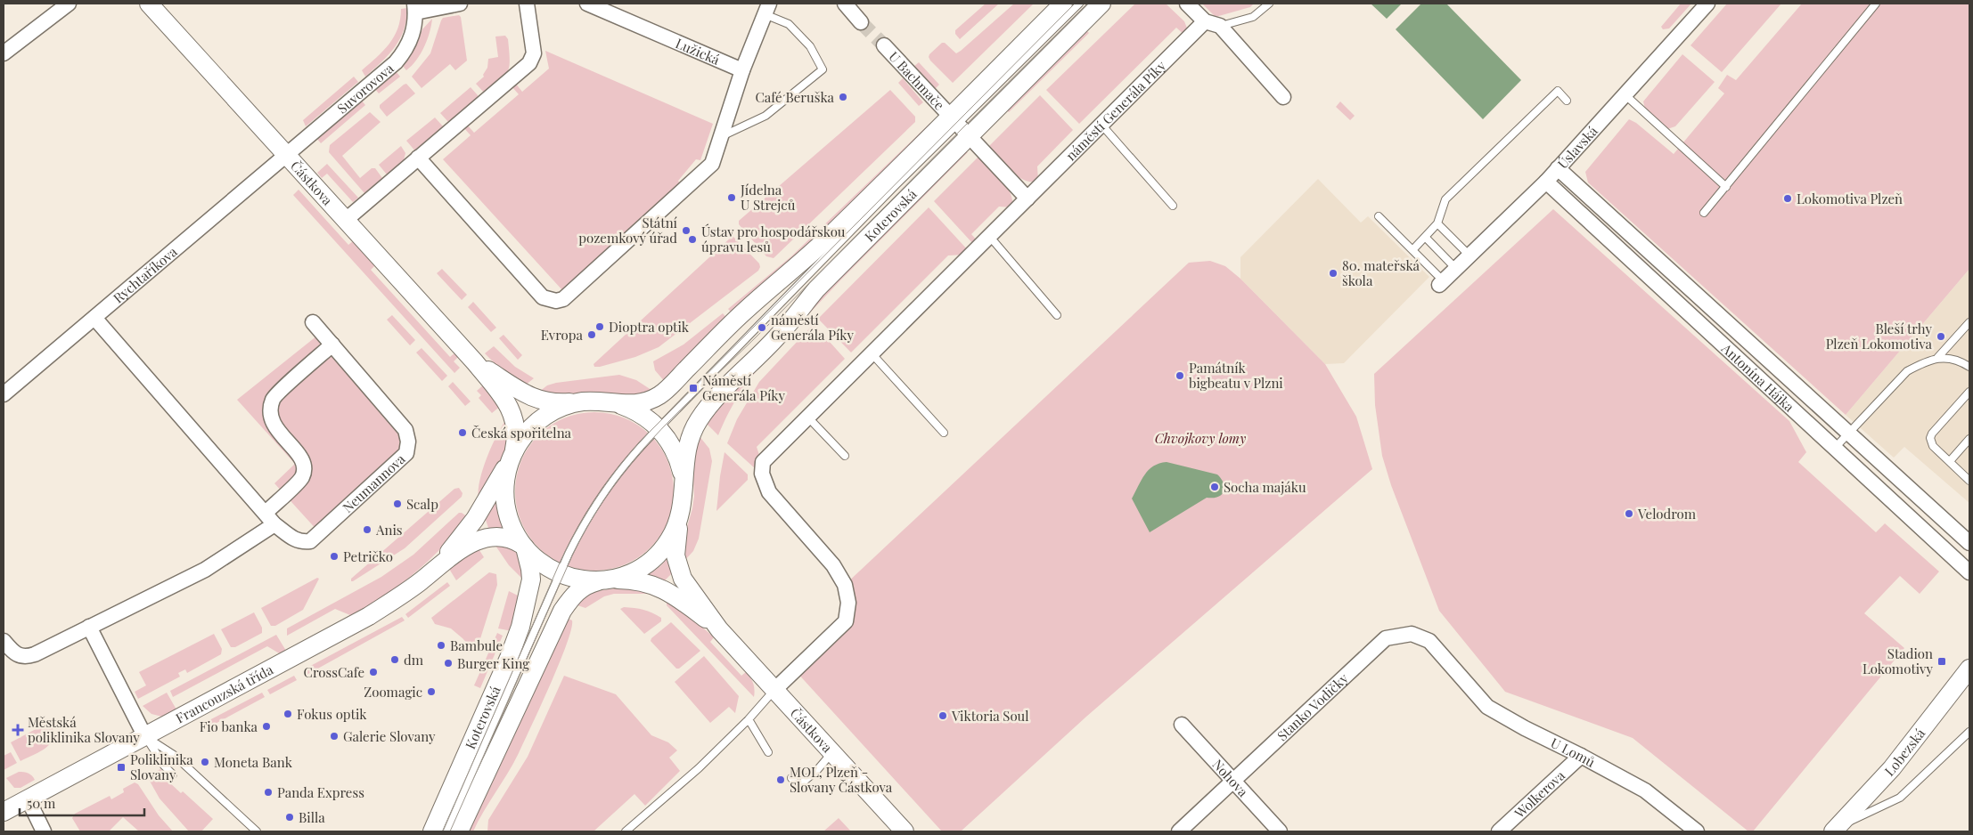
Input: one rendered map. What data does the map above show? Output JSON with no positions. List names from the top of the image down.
{
  "streets": {
    "street": [
      "Lužická",
      "U Bachmače",
      "Suvorovova",
      "náměstí Generála Píky",
      "Úslavská",
      "Částkova",
      "Koterovská",
      "Rychtaříkova",
      "Antonína Hájka",
      "Neumannova",
      "Francouzská třída",
      "Stanko Vodičky",
      "U Lomů",
      "Lobezská",
      "Nohova",
      "Wolkerova"
    ]
  },
  "crossings": [
    ["U Bachmače", "Koterovská"],
    ["Suvorovova", "Částkova"],
    ["Suvorovova", "Rychtaříkova"],
    ["náměstí Generála Píky", "Částkova"],
    ["Úslavská", "Antonína Hájka"],
    ["Částkova", "Koterovská"],
    ["Částkova", "Rychtaříkova"],
    ["Částkova", "Francouzská třída"],
    ["Koterovská", "Francouzská třída"],
    ["Rychtaříkova", "Neumannova"],
    ["Stanko Vodičky", "U Lomů"],
    ["Stanko Vodičky", "Nohova"],
    ["U Lomů", "Wolkerova"]
  ],
  "parks": ["Chvojkovy lomy"],
  "places": {
    "other": [
      "Café Beruška",
      "Jídelna U Strejců",
      "Lokomotiva Plzeň",
      "Státní pozemkový úřad",
      "Ústav pro hospodářskou úpravu lesů",
      "80. mateřská škola",
      "Dioptra optik",
      "náměstí Generála Píky",
      "Evropa",
      "Bleší trhy Plzeň Lokomotiva",
      "Památník bigbeatu v Plzni",
      "Česká spořitelna",
      "Socha majáku",
      "Scalp",
      "Velodrom",
      "Anis",
      "Petričko",
      "Bambule",
      "dm",
      "Burger King",
      "CrossCafe",
      "Zoomagic",
      "Fokus optik",
      "Viktoria Soul",
      "Fio banka",
      "Galerie Slovany",
      "Moneta Bank",
      "MOL, Plzeň - Slovany Částkova",
      "Panda Express",
      "Billa"
    ],
    "transit": ["Náměstí Generála Píky", "Stadion Lokomotivy", "Poliklinika Slovany"],
    "health": ["Městská poliklinika Slovany"]
  },
  "scale_bar": "50 m"
}
